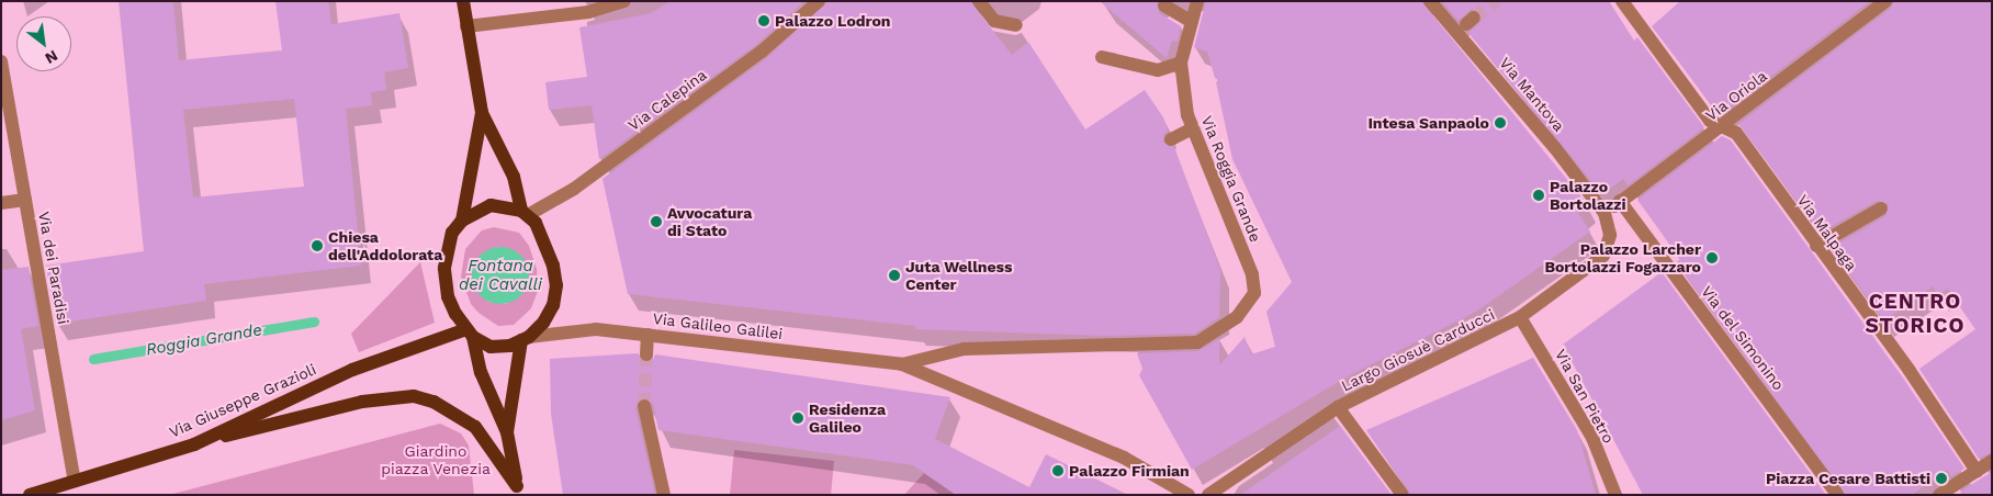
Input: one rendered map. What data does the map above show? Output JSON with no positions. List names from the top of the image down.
{
  "streets": {
    "main road": ["Via Giuseppe Grazioli"],
    "street": [
      "Via Mantova",
      "Via Oriola",
      "Via Calepina",
      "Via Roggia Grande",
      "Via Malpaga",
      "Via dei Paradisi",
      "Via Galileo Galilei",
      "Via del Simonino",
      "Largo Giosuè Carducci",
      "Via San Pietro"
    ]
  },
  "crossings": [
    ["Via Mantova", "Via Oriola"],
    ["Via Mantova", "Largo Giosuè Carducci"],
    ["Via Oriola", "Via Malpaga"],
    ["Via Oriola", "Via del Simonino"],
    ["Via Oriola", "Largo Giosuè Carducci"],
    ["Via Calepina", "Via Galileo Galilei"],
    ["Via Calepina", "Via Giuseppe Grazioli"],
    ["Via Roggia Grande", "Via Galileo Galilei"],
    ["Via dei Paradisi", "Via Giuseppe Grazioli"],
    ["Via Galileo Galilei", "Via Giuseppe Grazioli"],
    ["Largo Giosuè Carducci", "Via San Pietro"]
  ],
  "districts": ["CENTRO STORICO"],
  "water": ["Fontana dei Cavalli", "Roggia Grande"],
  "parks": ["Giardino piazza Venezia"],
  "places": [
    "Palazzo Lodron",
    "Intesa Sanpaolo",
    "Palazzo Bortolazzi",
    "Avvocatura di Stato",
    "Chiesa dell'Addolorata",
    "Palazzo Larcher Bortolazzi Fogazzaro",
    "Juta Wellness Center",
    "Residenza Galileo",
    "Palazzo Firmian",
    "Piazza Cesare Battisti"
  ],
  "north": "bottom right"
}
